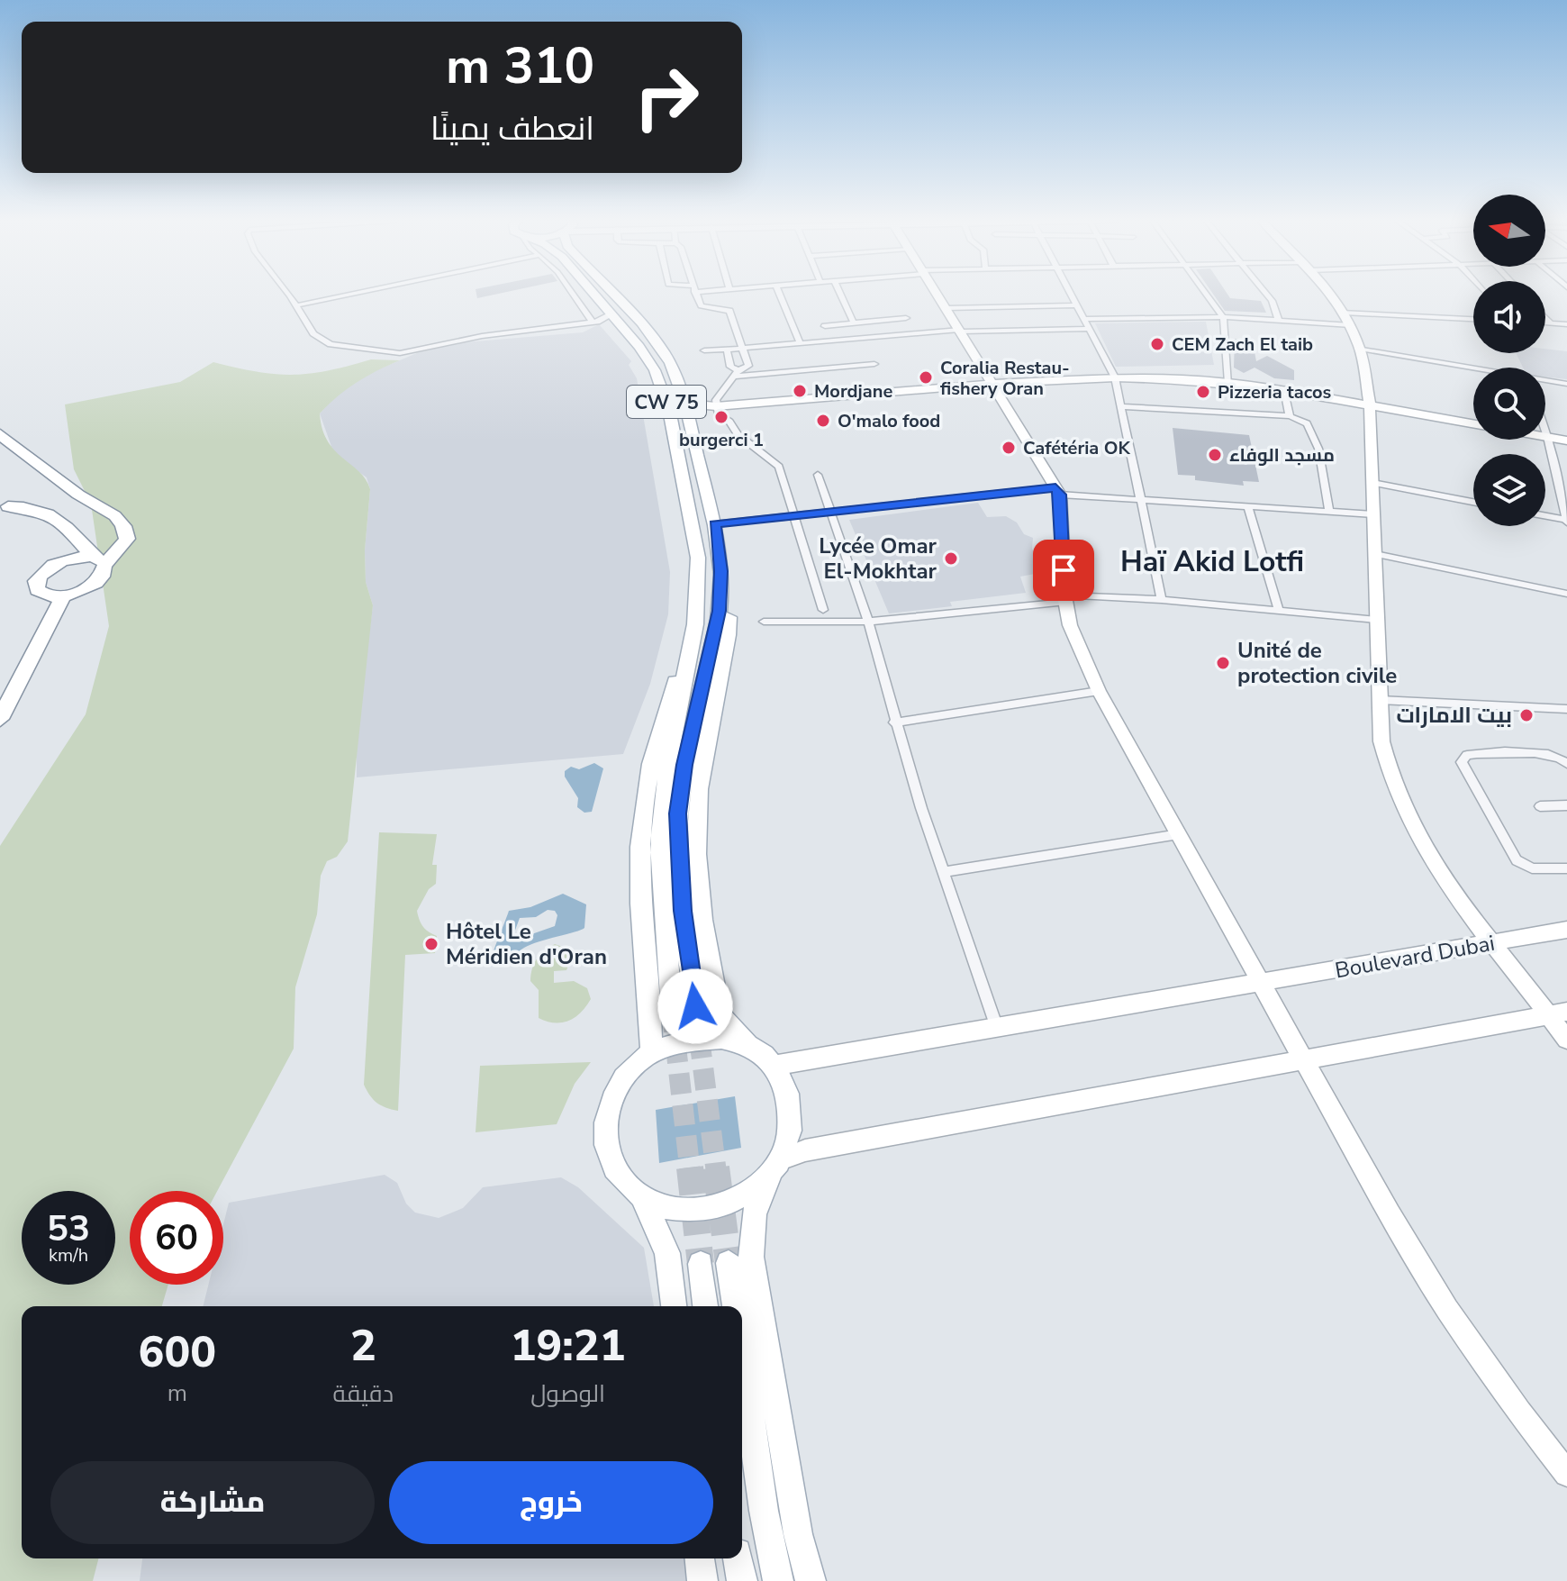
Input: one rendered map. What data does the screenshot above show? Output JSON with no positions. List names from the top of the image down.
{
  "streets": {
    "main road": ["CW 75", "Boulevard Dubai"]
  },
  "districts": ["Haï Akid Lotfi"],
  "places": [
    "CEM Zach El taib",
    "Coralia Restau- fishery Oran",
    "Mordjane",
    "Pizzeria tacos",
    "burgerci 1",
    "O'malo food",
    "Cafétéria OK",
    "مسجد الوفاء",
    "Lycée Omar El-Mokhtar",
    "Unité de protection civile",
    "بيت الامارات",
    "Hôtel Le Méridien d'Oran"
  ],
  "north": "left",
  "page": {
    "turn": ["310 m", "انعطف يمينًا"],
    "speed": "53 km/h",
    "limit": "60",
    "eta": [
      "19:21",
      "الوصول",
      "2",
      "دقيقة",
      "600",
      "m"
    ],
    "buttons": ["خروج", "مشاركة"]
  }
}
